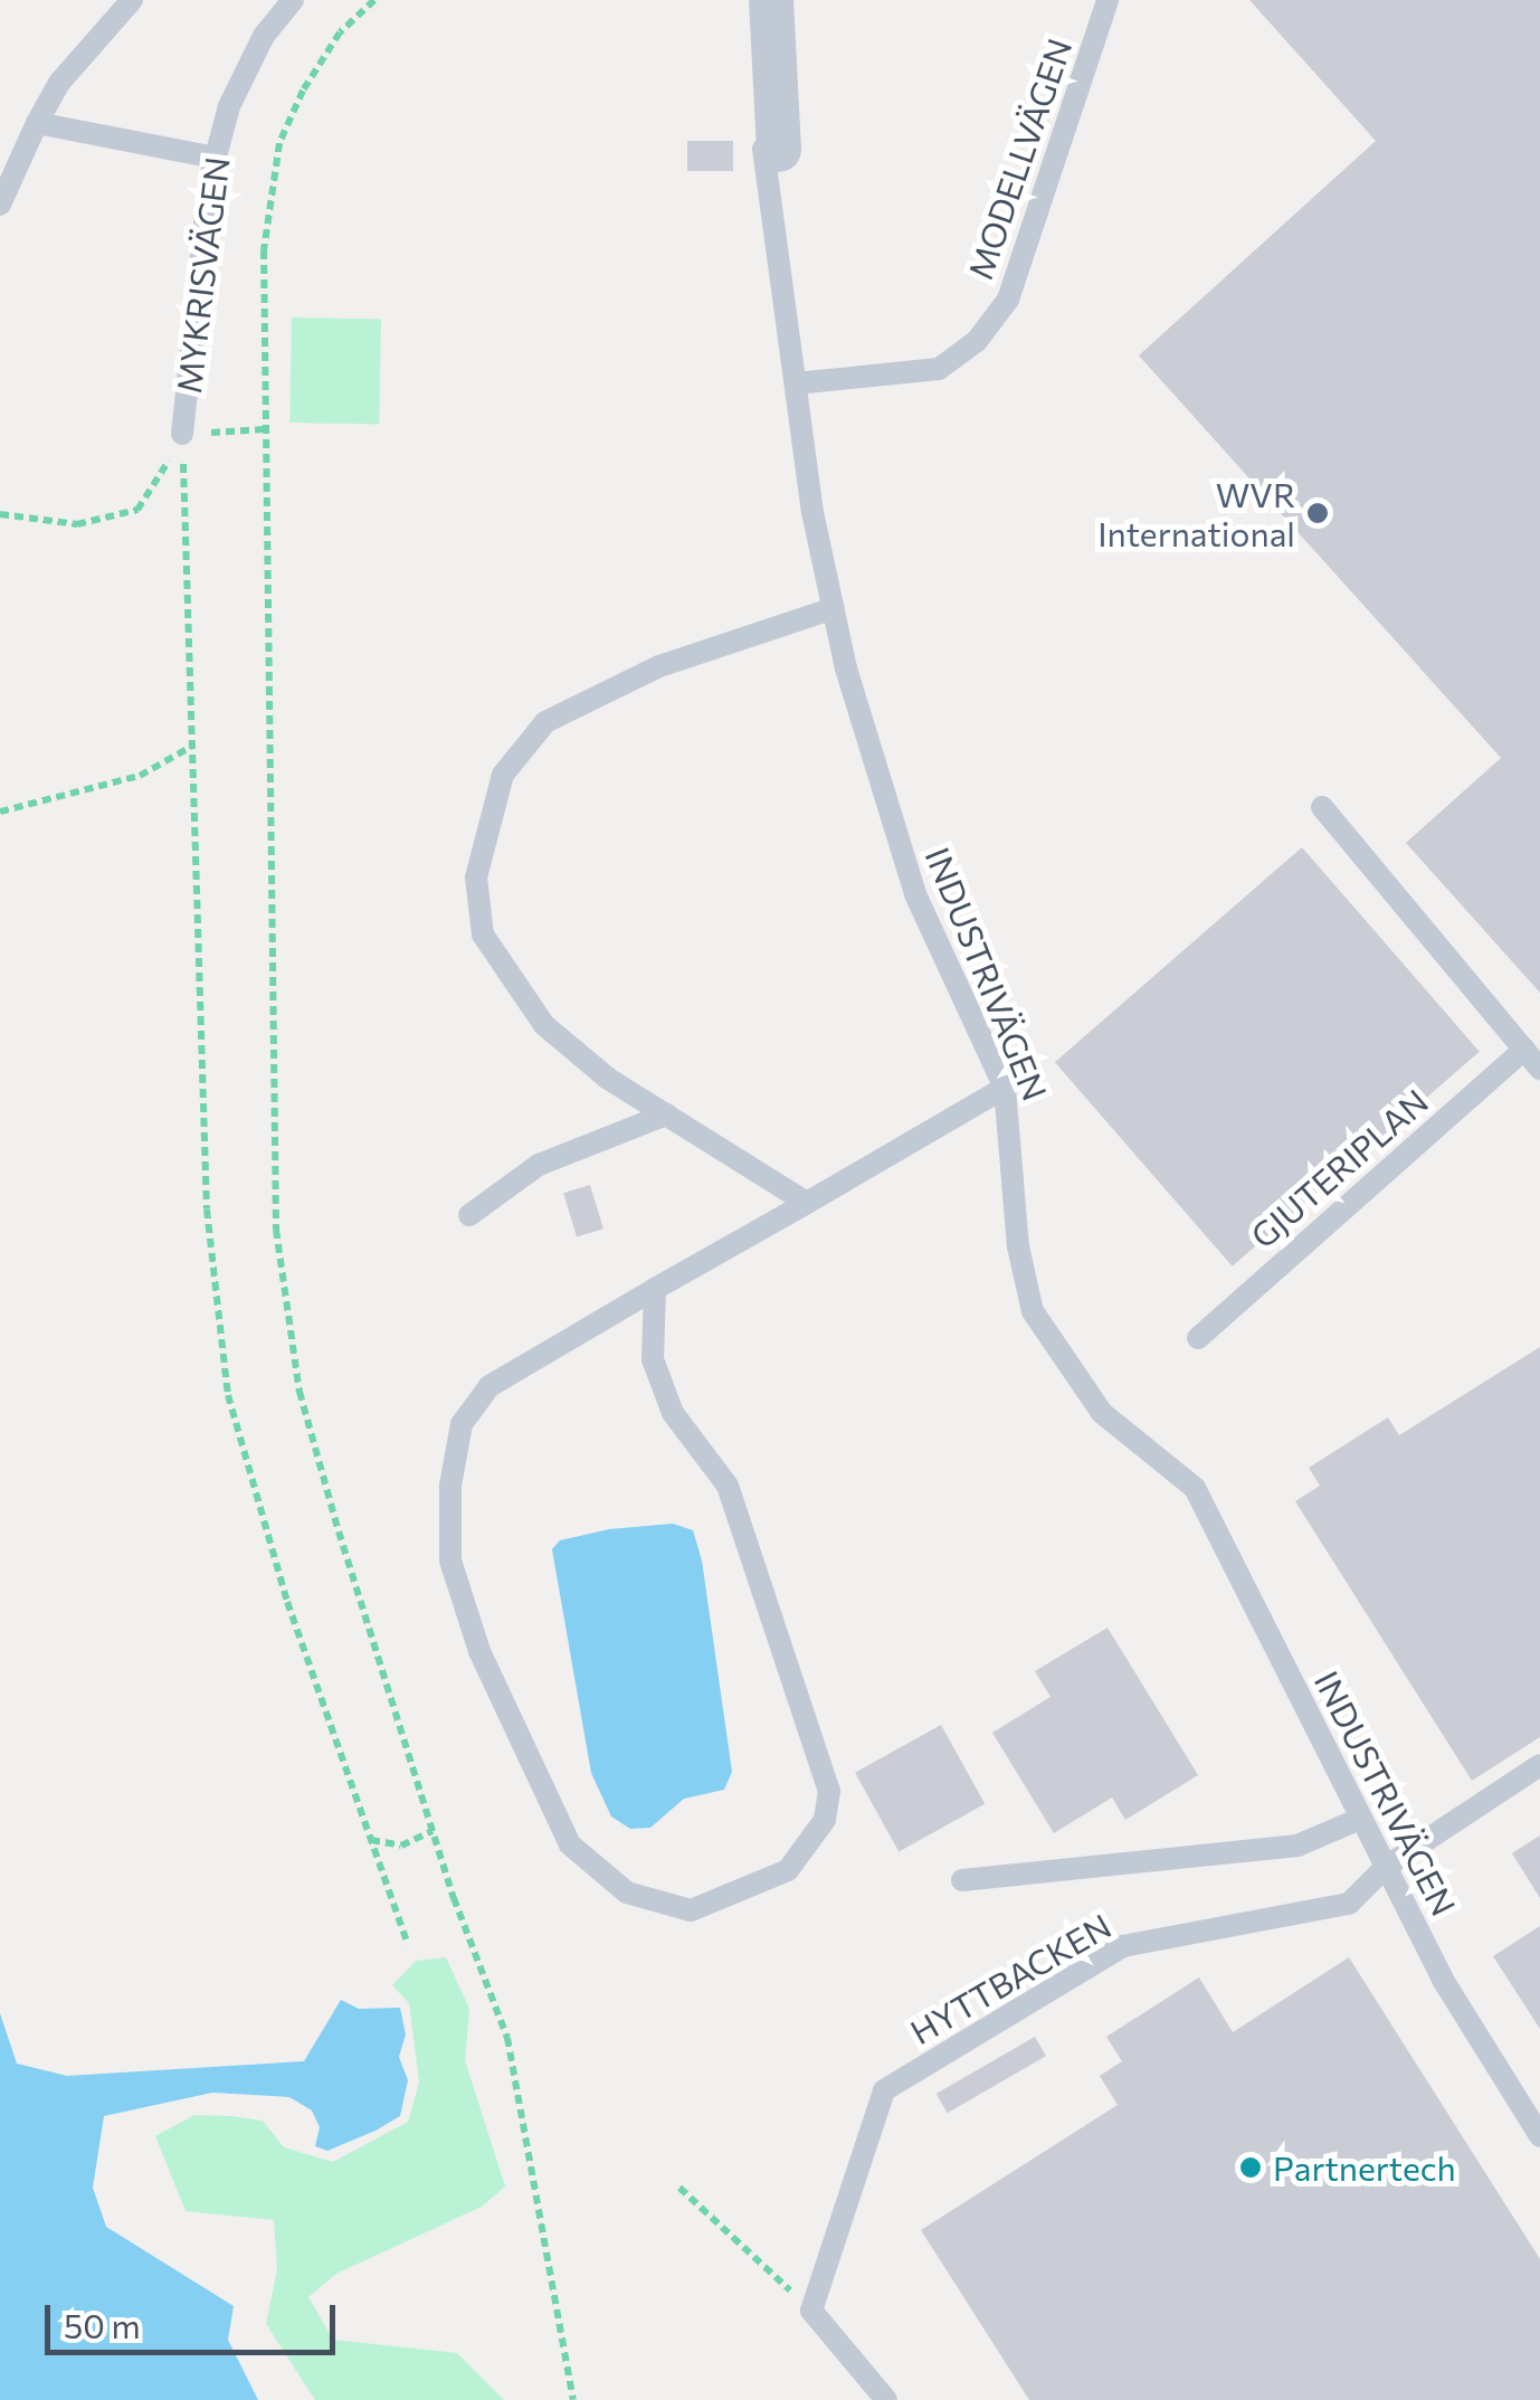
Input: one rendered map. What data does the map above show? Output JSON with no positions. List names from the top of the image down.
{
  "streets": {
    "lane": [
      "MODELLVÄGEN",
      "MYKRISVÄGEN",
      "INDUSTRIVÄGEN",
      "GJUTERIPLAN",
      "HYTTBACKEN"
    ]
  },
  "crossings": [
    ["MODELLVÄGEN", "INDUSTRIVÄGEN"],
    ["INDUSTRIVÄGEN", "HYTTBACKEN"]
  ],
  "places": ["WVR International", "Partnertech"],
  "scale_bar": "50 m"
}
